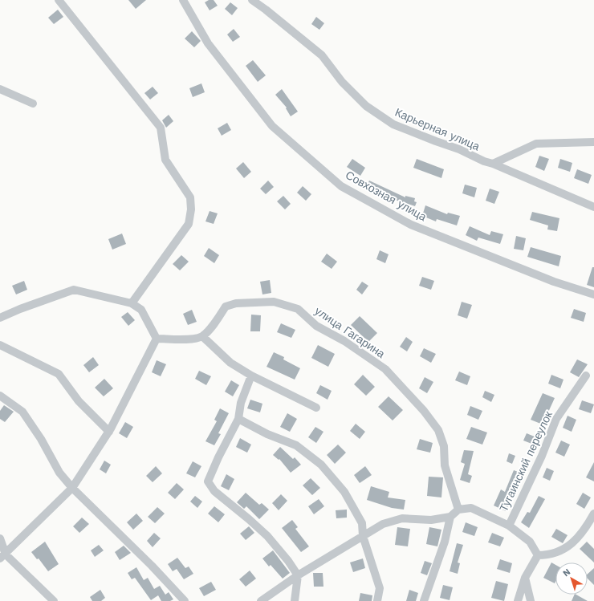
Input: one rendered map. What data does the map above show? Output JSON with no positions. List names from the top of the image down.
{
  "streets": {
    "street": [
      "Карьерная улица",
      "Совхозная улица",
      "улица Гагарина",
      "Тугаинский переулок"
    ]
  },
  "north": "top left"
}
